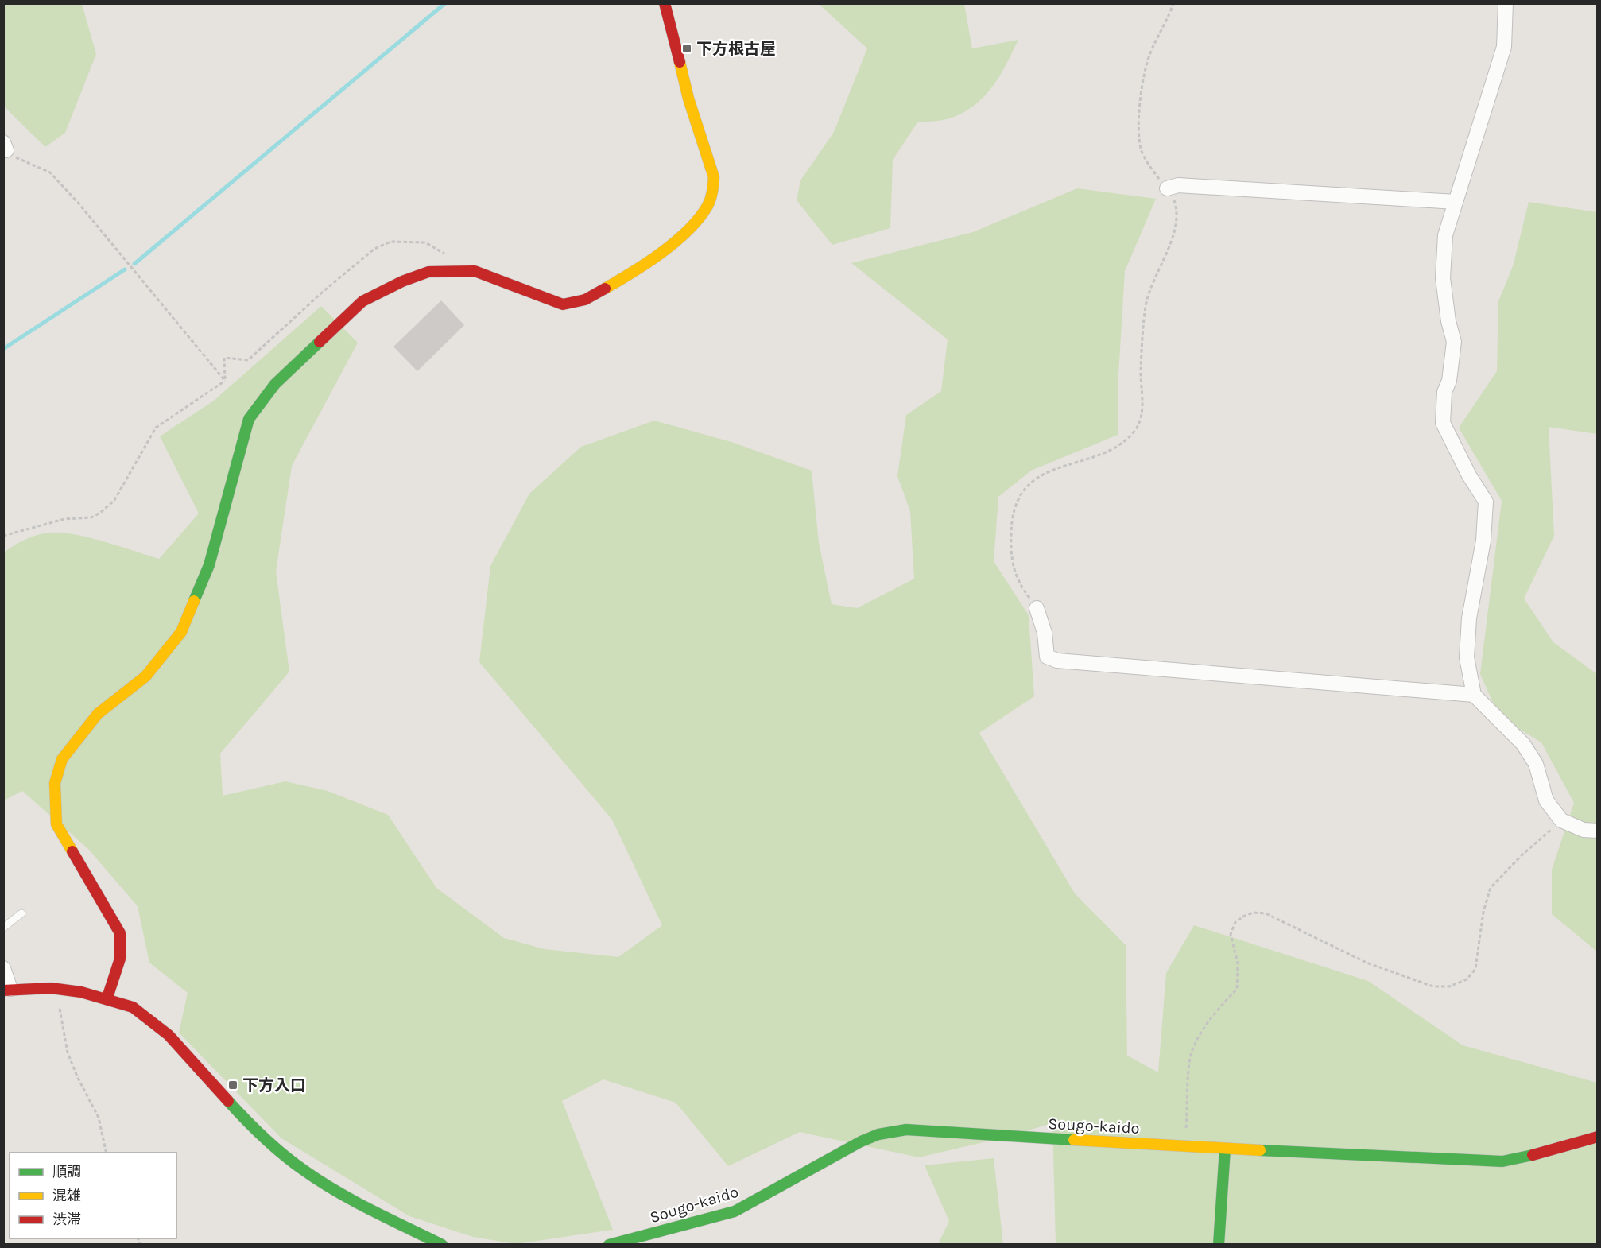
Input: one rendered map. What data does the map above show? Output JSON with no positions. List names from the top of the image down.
{
  "streets": {
    "main road": ["Sougo-kaido"]
  },
  "places": {
    "transit": ["下方根古屋", "下方入口"]
  },
  "legend": ["順調", "混雑", "渋滞"]
}
